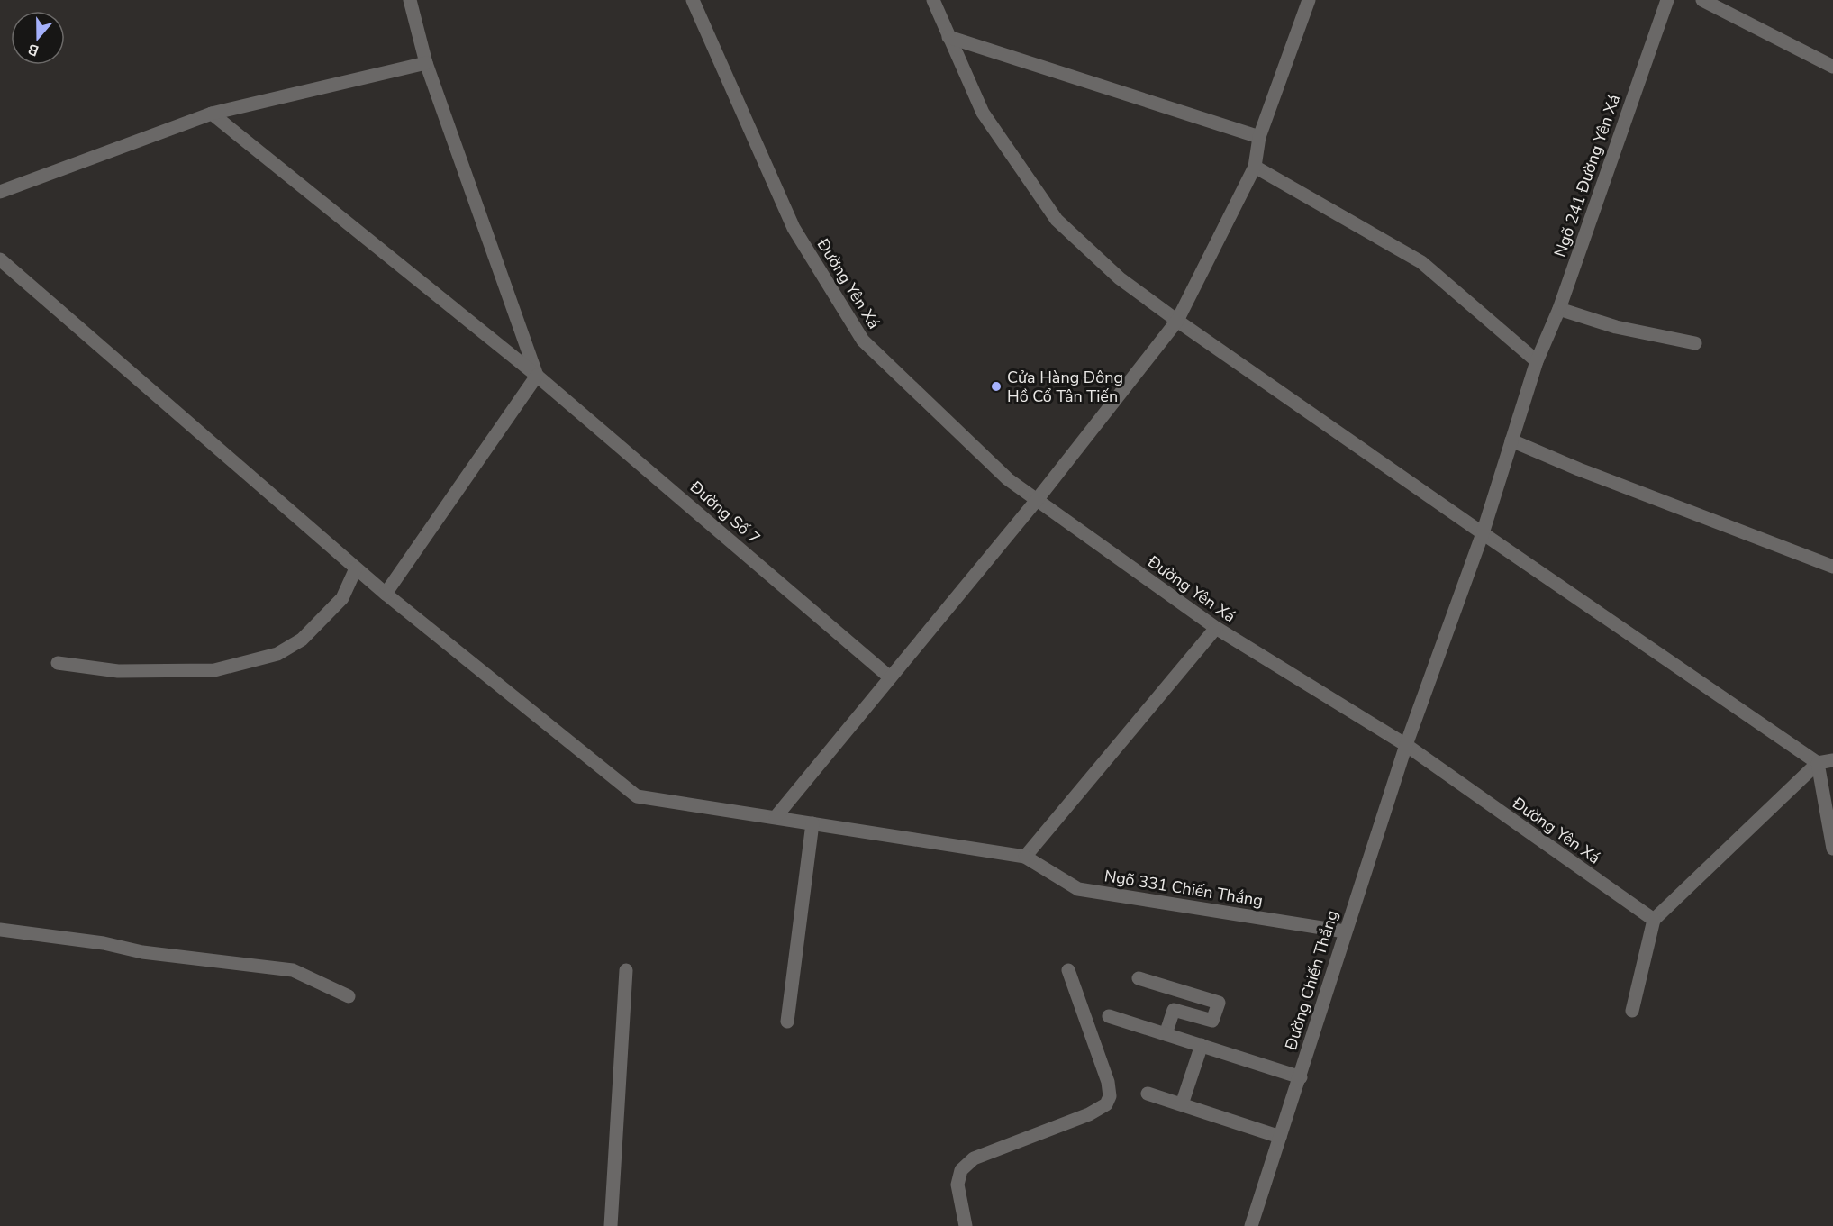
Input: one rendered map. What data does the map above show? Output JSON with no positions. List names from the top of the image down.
{
  "streets": {
    "street": [
      "Ngõ 241 Đường Yên Xá",
      "Đường Yên Xá",
      "Đường Số 7",
      "Ngõ 331 Chiến Thắng",
      "Đường Chiến Thắng"
    ]
  },
  "crossings": [
    ["Ngõ 241 Đường Yên Xá", "Đường Chiến Thắng"],
    ["Đường Yên Xá", "Đường Chiến Thắng"],
    ["Ngõ 331 Chiến Thắng", "Đường Chiến Thắng"]
  ],
  "places": ["Cửa Hàng Đông Hồ Cổ Tân Tiến"],
  "north": "bottom"
}
